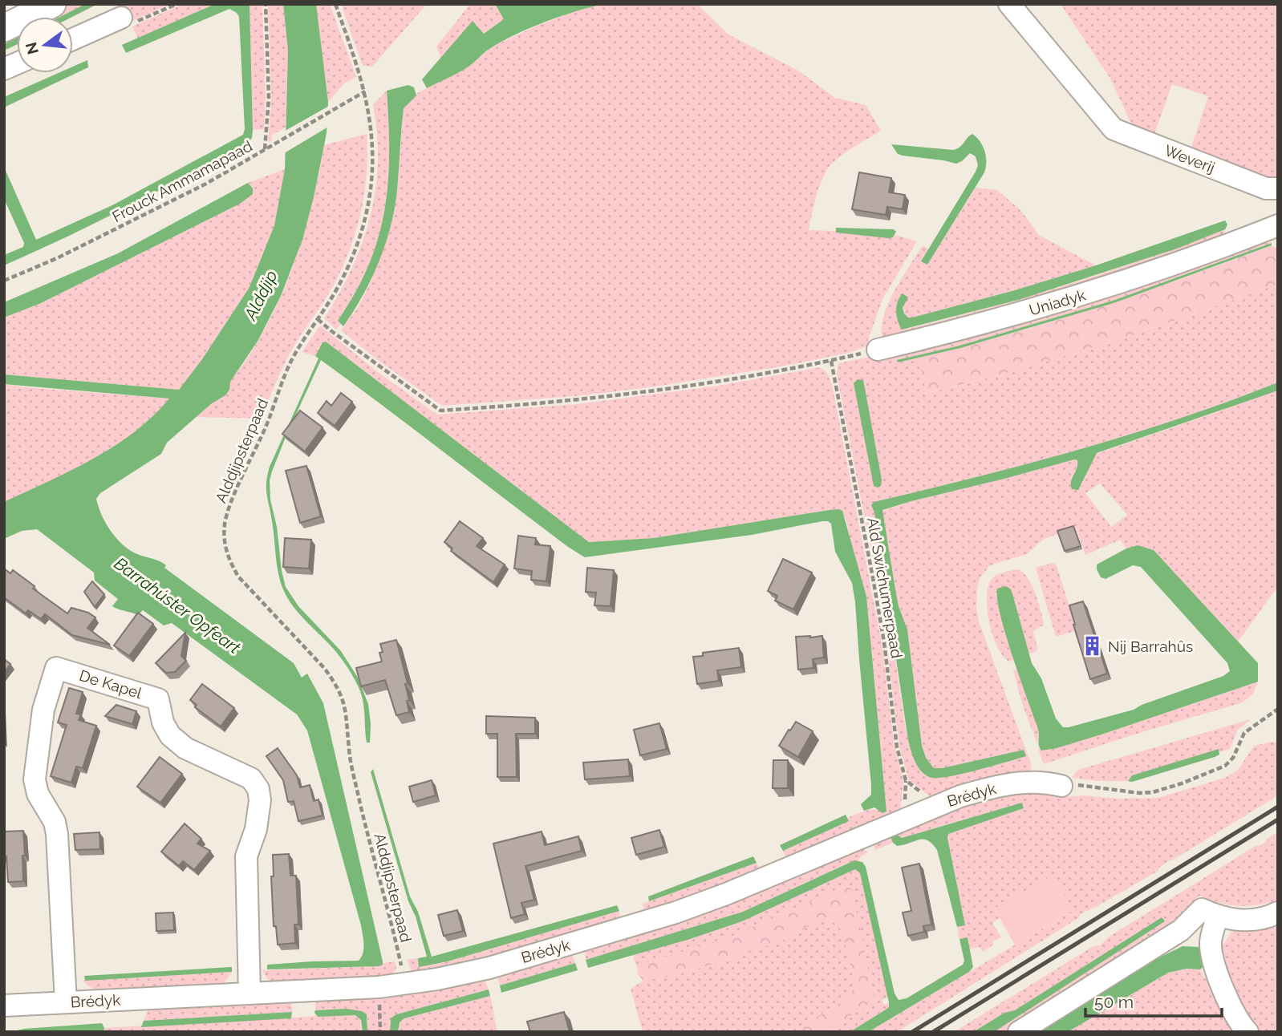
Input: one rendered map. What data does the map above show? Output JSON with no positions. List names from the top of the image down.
{
  "streets": {
    "street": [
      "Weverij",
      "Uniadyk",
      "De Kapel",
      "Brédyk"
    ],
    "path": ["Frouck Ammamapaad", "Alddjipsterpaad", "Ald Swichumerpaad"]
  },
  "crossings": [
    ["Frouck Ammamapaad", "Alddjipsterpaad"],
    ["Alddjipsterpaad", "Brédyk"],
    ["Ald Swichumerpaad", "Brédyk"],
    ["De Kapel", "Brédyk"]
  ],
  "water": ["Alddjip", "Barrahúster Opfeart"],
  "places": {
    "building": ["Nij Barrahûs"]
  },
  "scale_bar": "50 m",
  "north": "left"
}
